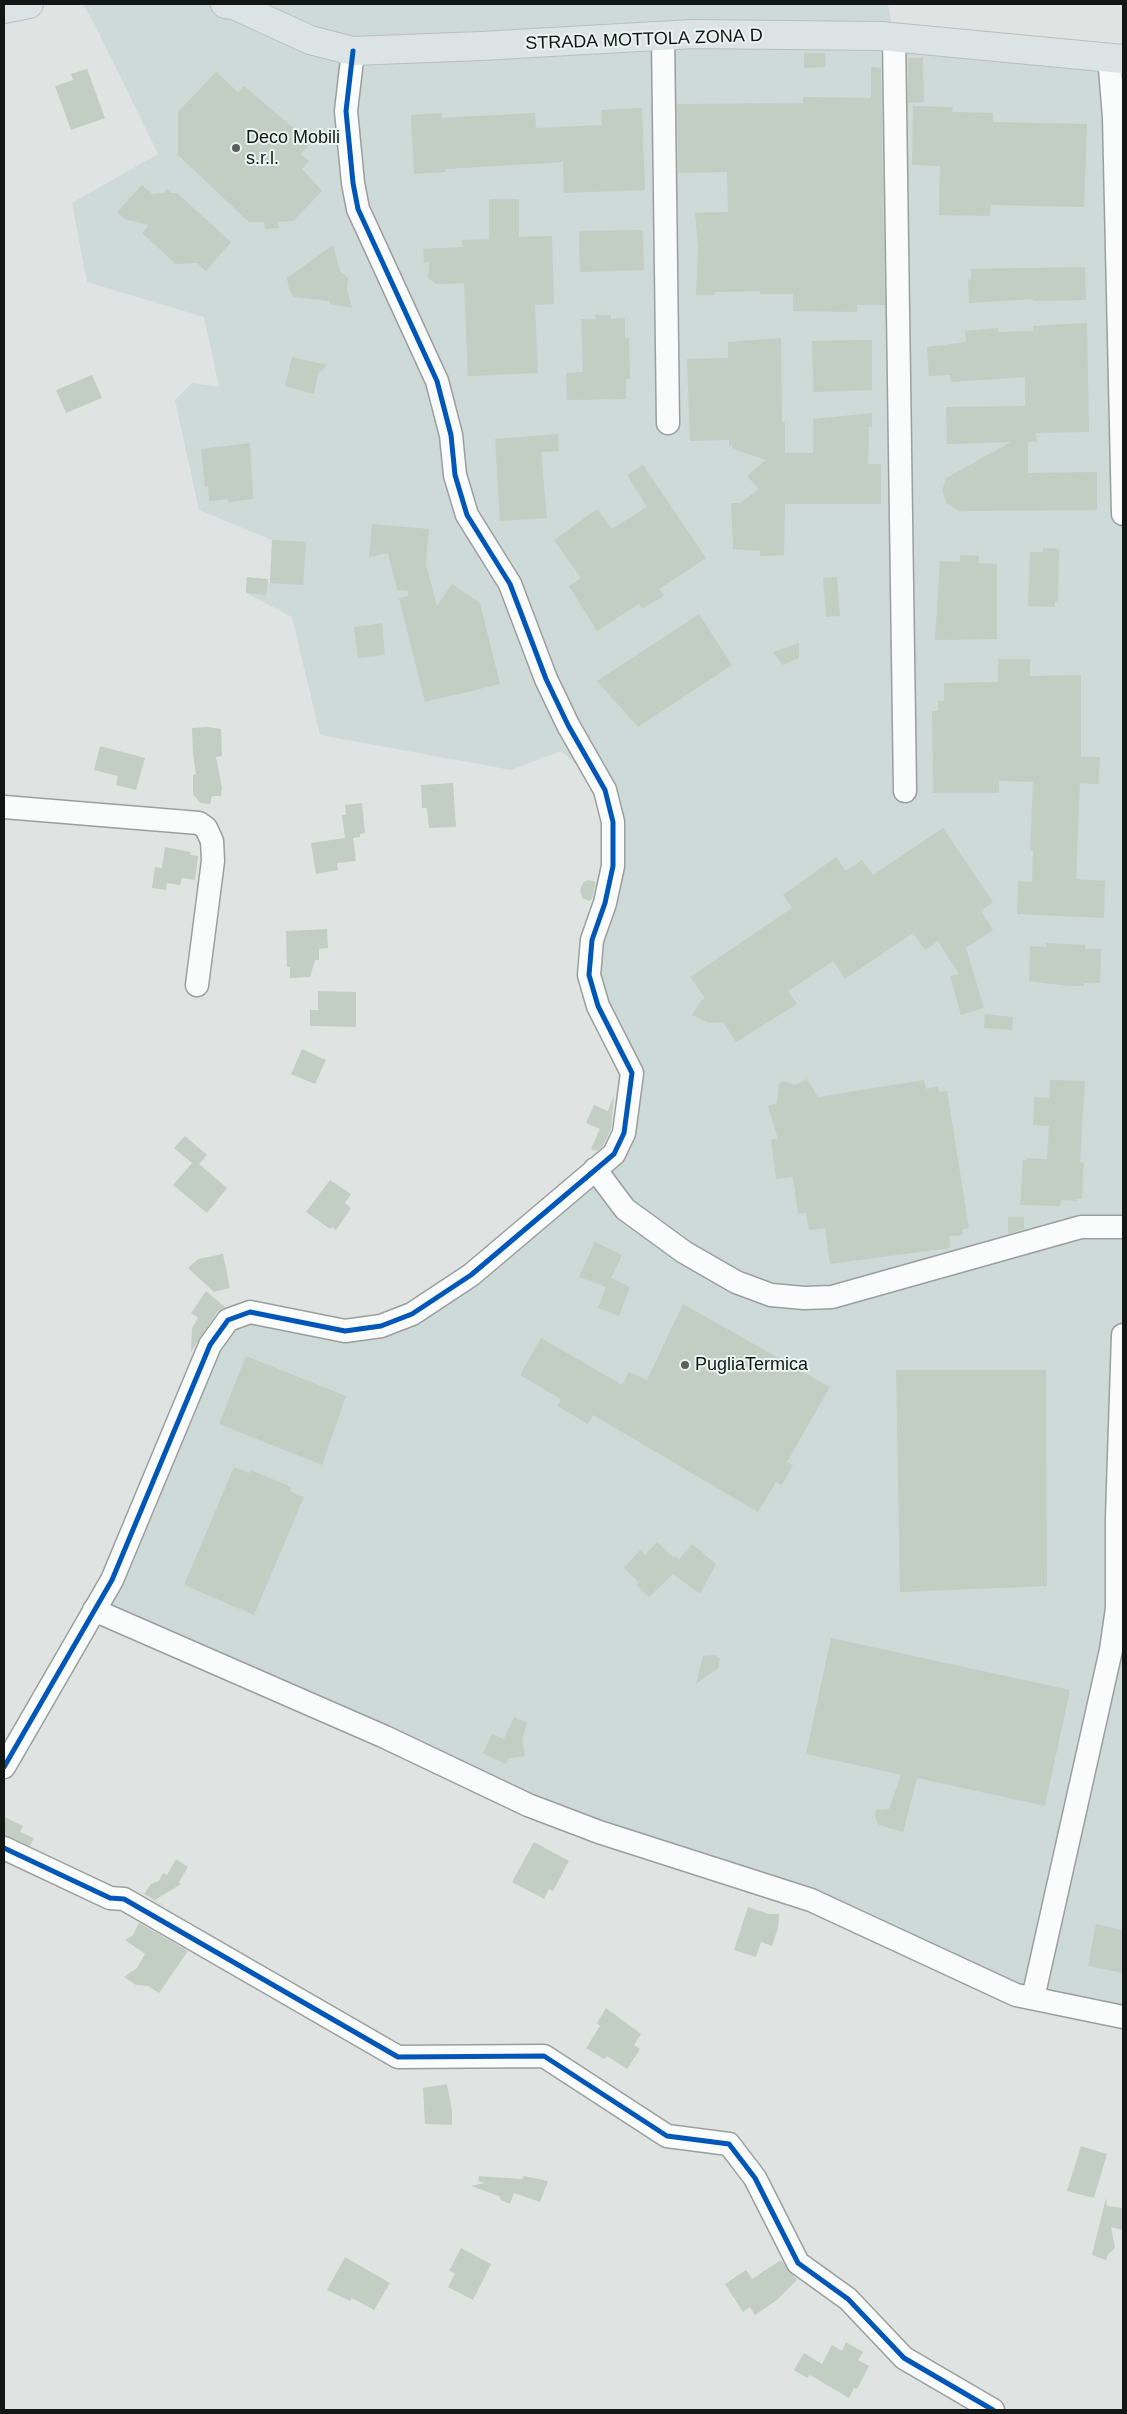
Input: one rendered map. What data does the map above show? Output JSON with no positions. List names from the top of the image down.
{
  "streets": {
    "main road": ["STRADA MOTTOLA ZONA D"]
  },
  "places": ["Deco Mobili s.r.l.", "PugliaTermica"]
}
